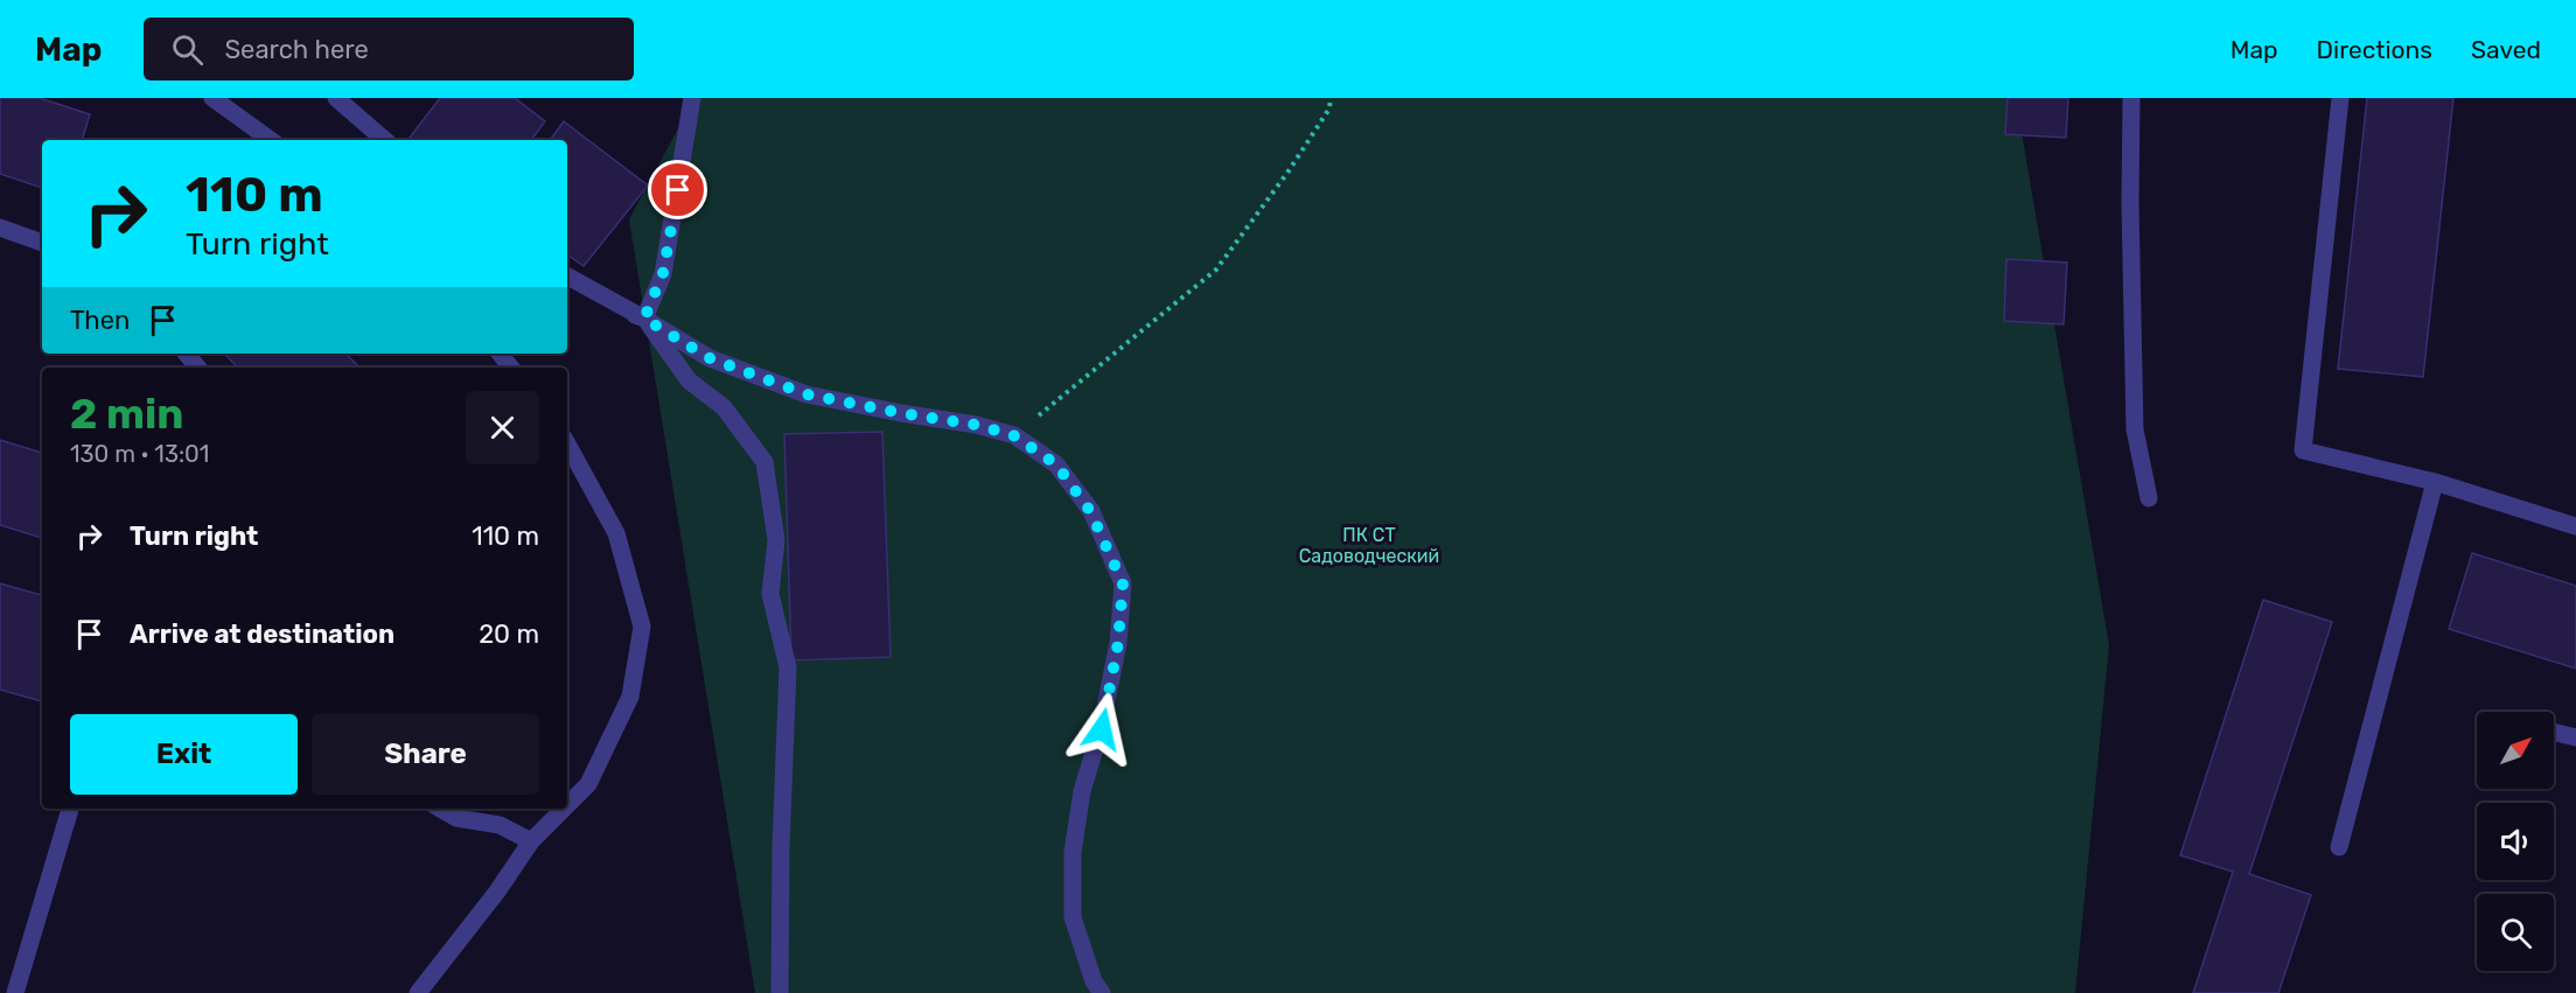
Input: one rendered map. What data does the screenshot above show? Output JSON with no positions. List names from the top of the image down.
{
  "parks": ["ПК СТ Садоводческий"],
  "north": "top right",
  "page": {
    "header": "Map",
    "search": "Search here",
    "nav": ["Map", "Directions", "Saved"],
    "turn": ["110 m", "Turn right"],
    "then": "Then",
    "heading": ["2 min", "130 m · 13:01"],
    "list": [
      {
        "name": "Turn right",
        "value": "110 m"
      },
      {
        "name": "Arrive at destination",
        "value": "20 m"
      }
    ],
    "buttons": ["Exit", "Share"]
  }
}
